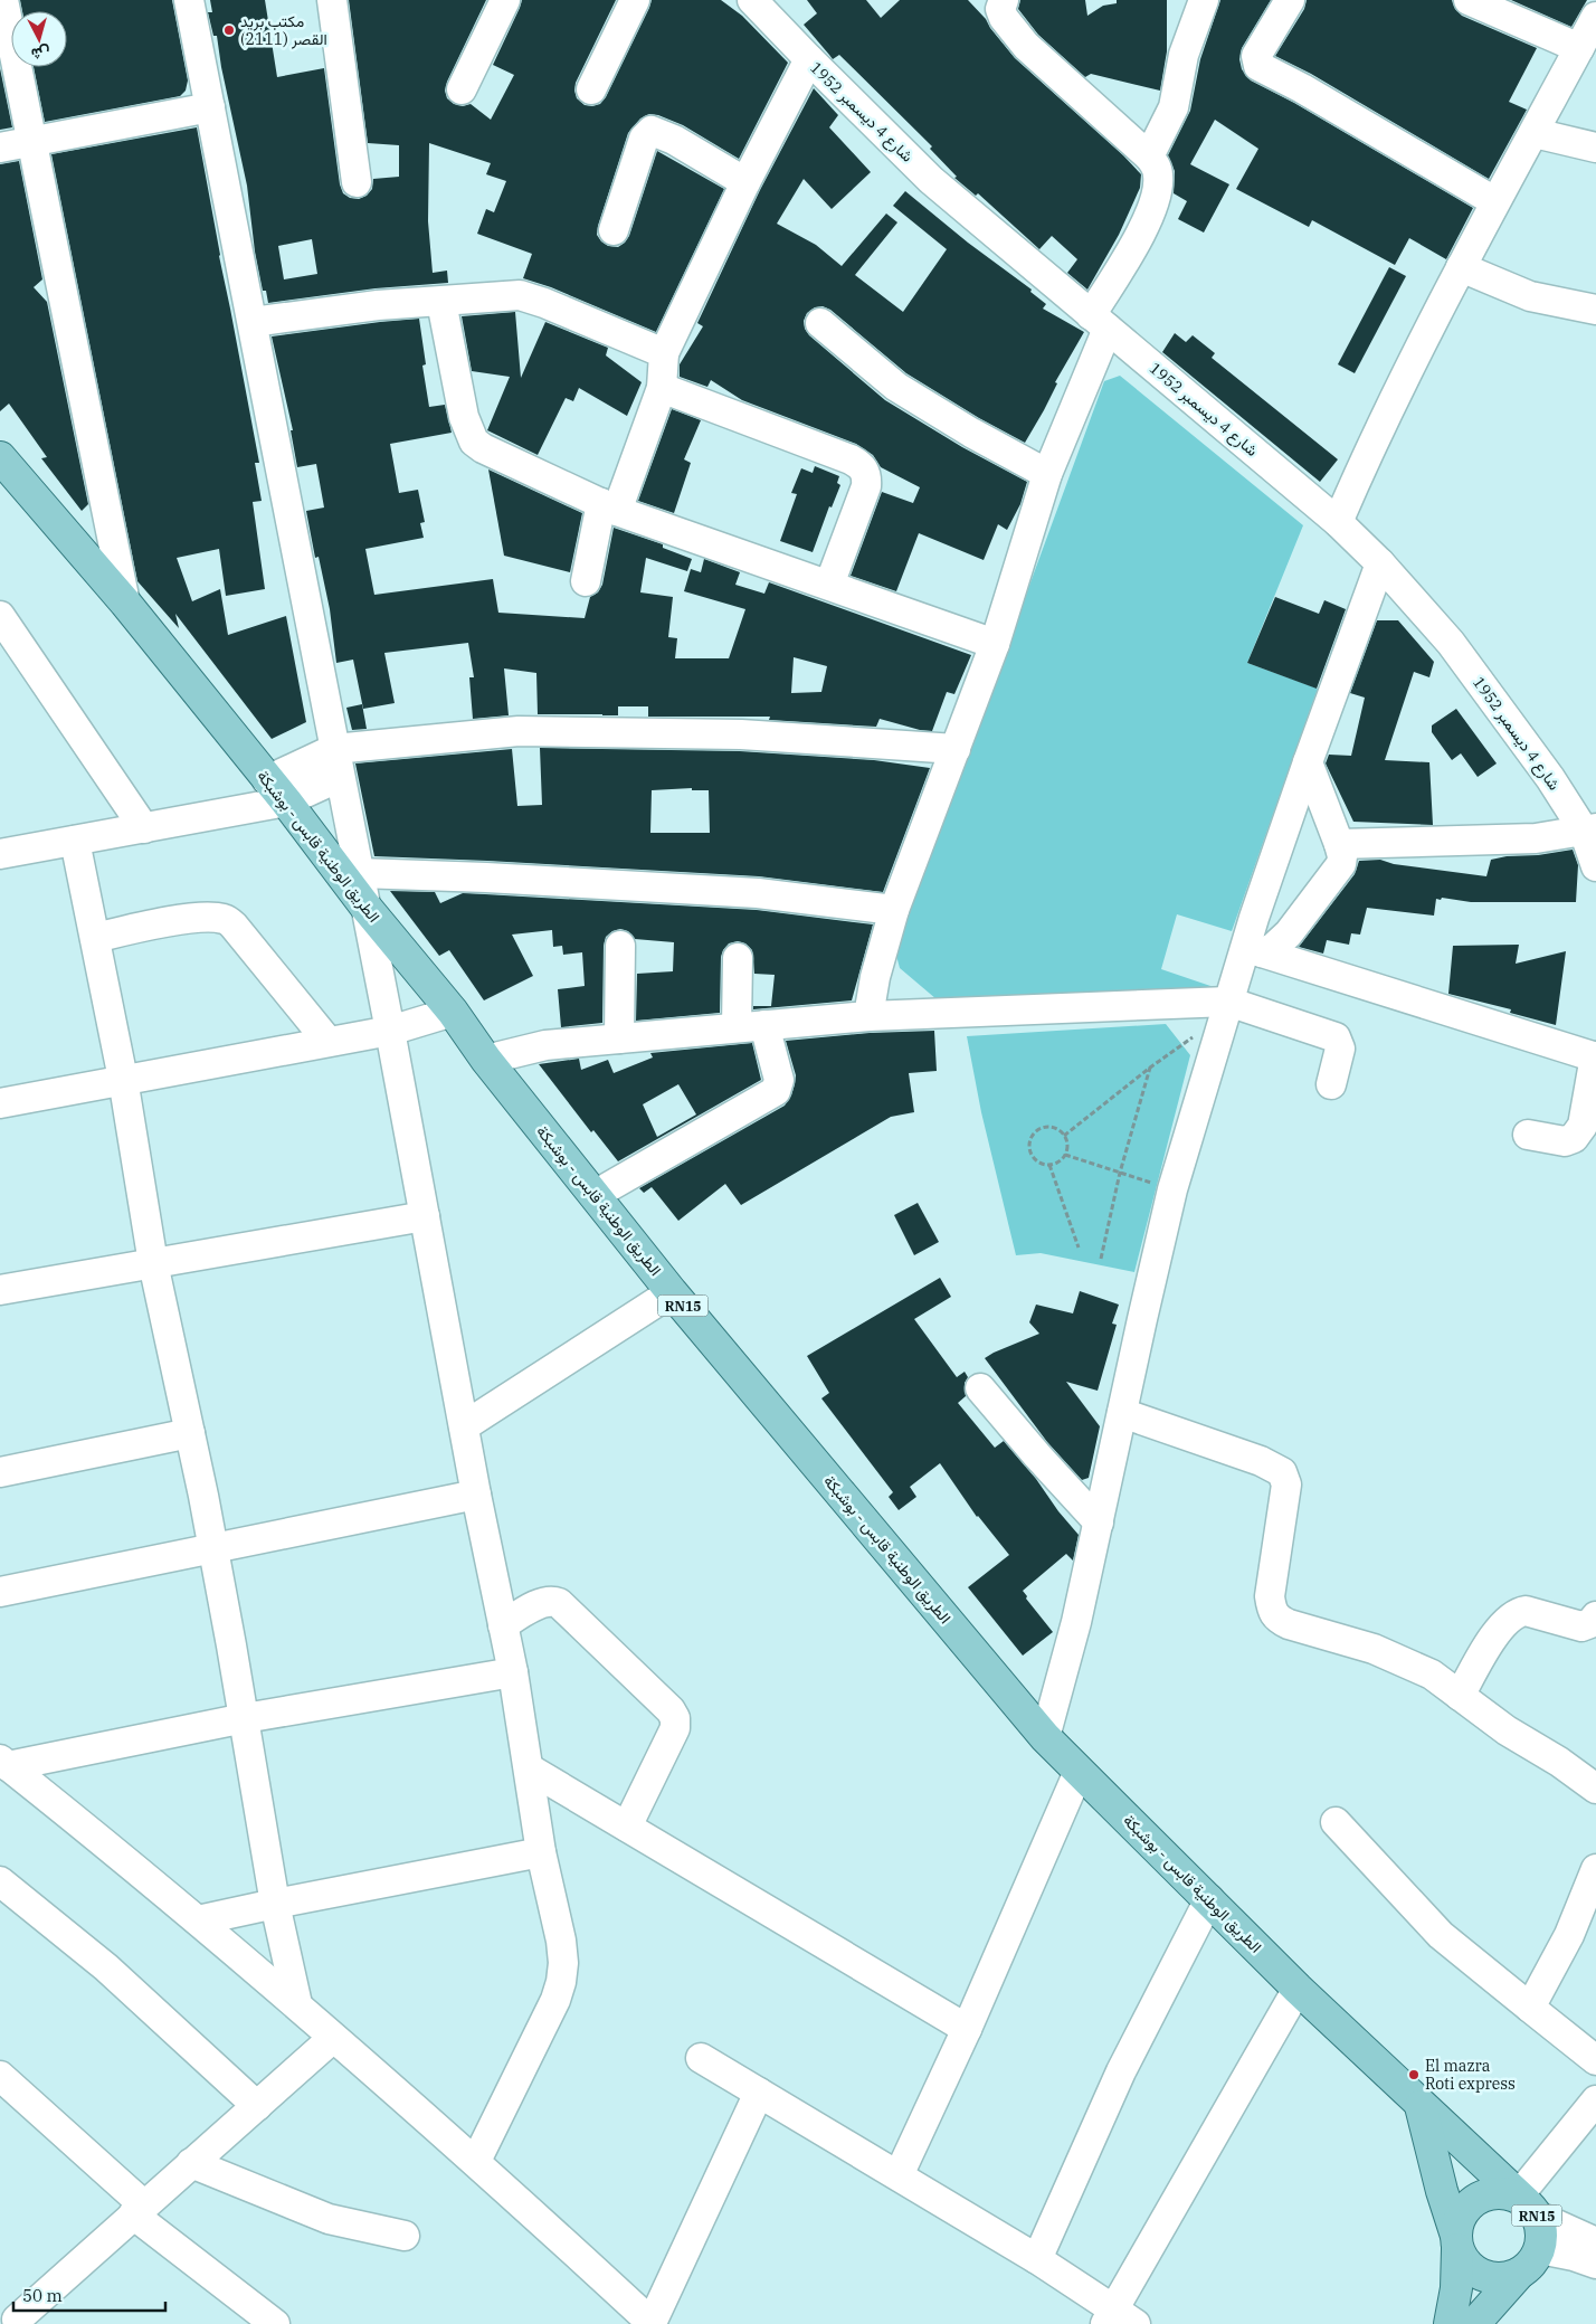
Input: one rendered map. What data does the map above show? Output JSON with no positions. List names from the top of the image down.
{
  "streets": {
    "main road": ["الطريق الوطنية قابس - بوشبكة", "RN15"],
    "street": ["شارع 4 ديسمبر 1952"]
  },
  "crossings": [
    ["الطريق الوطنية قابس - بوشبكة", "RN15"]
  ],
  "places": ["مكتب بريد القصر (2111)", "El mazra Roti express"],
  "scale_bar": "50 m",
  "north": "bottom"
}
